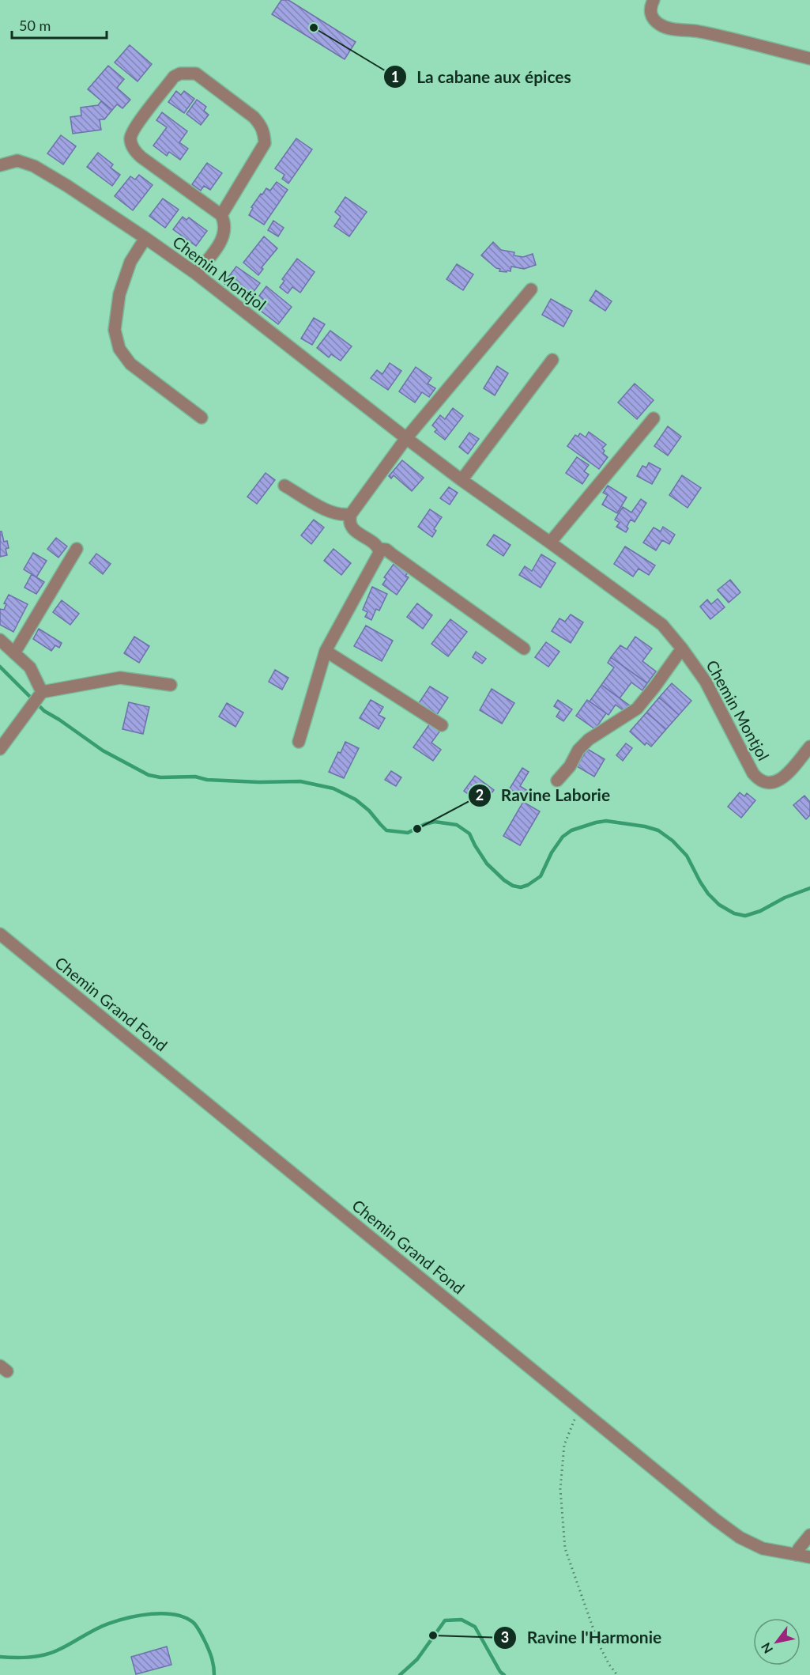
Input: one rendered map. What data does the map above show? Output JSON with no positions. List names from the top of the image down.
{
  "streets": {
    "street": ["Chemin Montjol", "Chemin Grand Fond"]
  },
  "places": ["La cabane aux épices", "Ravine Laborie", "Ravine l'Harmonie"],
  "scale_bar": "50 m",
  "north": "bottom left"
}
